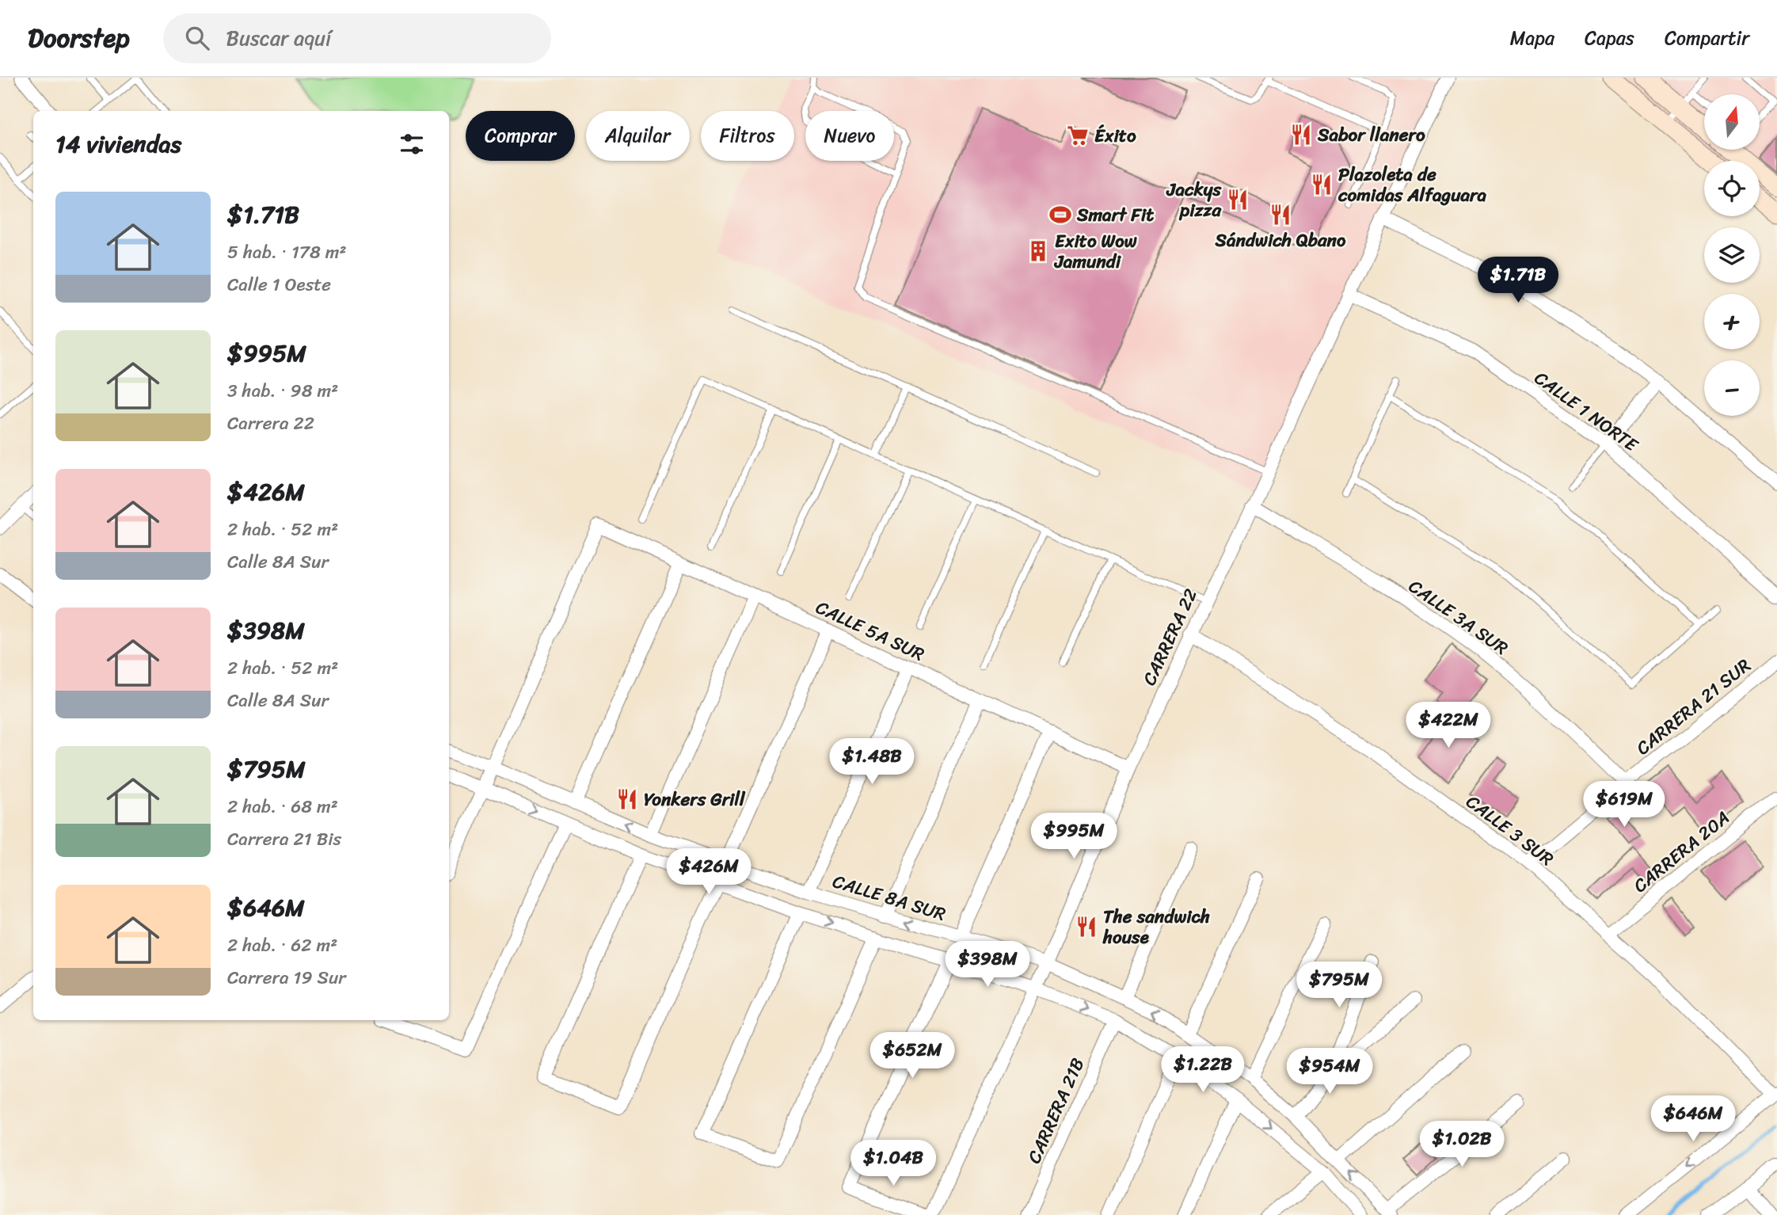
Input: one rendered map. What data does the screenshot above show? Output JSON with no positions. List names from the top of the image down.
{
  "streets": {
    "street": [
      "CALLE 1 NORTE",
      "CALLE 3A SUR",
      "CALLE 5A SUR",
      "CARRERA 22",
      "CARRERA 21 SUR",
      "CALLE 3 SUR",
      "CARRERA 20A",
      "CALLE 8A SUR",
      "CARRERA 21B"
    ]
  },
  "crossings": [
    ["CALLE 1 NORTE", "CARRERA 22"],
    ["CALLE 3A SUR", "CARRERA 22"],
    ["CALLE 3A SUR", "CARRERA 21 SUR"],
    ["CALLE 5A SUR", "CARRERA 22"],
    ["CALLE 5A SUR", "CALLE 8A SUR"],
    ["CARRERA 22", "CALLE 3 SUR"],
    ["CARRERA 22", "CALLE 8A SUR"],
    ["CARRERA 21 SUR", "CALLE 3 SUR"],
    ["CALLE 3 SUR", "CARRERA 20A"]
  ],
  "places": {
    "restaurant": [
      "Sabor llanero",
      "Plazoleta de comidas Alfaguara",
      "Jackys pizza",
      "Sándwich Qbano",
      "Yonkers Grill",
      "The sandwich house"
    ],
    "supermarket": ["Éxito"],
    "sports": ["Smart Fit"],
    "building": ["Exito Wow Jamundi"]
  },
  "north": "top",
  "page": {
    "header": "Doorstep",
    "search": "Buscar aquí",
    "nav": ["Mapa", "Capas", "Compartir"],
    "map_buttons": ["+", "−"],
    "chip": [
      "Comprar",
      "Alquilar",
      "Filtros",
      "Nuevo"
    ],
    "heading": "14 viviendas",
    "list": [
      {
        "name": "$1.71B",
        "note": "5 hab. · 178 m² · Calle 1 Oeste"
      },
      {
        "name": "$995M",
        "note": "3 hab. · 98 m² · Carrera 22"
      },
      {
        "name": "$426M",
        "note": "2 hab. · 52 m² · Calle 8A Sur"
      },
      {
        "name": "$398M",
        "note": "2 hab. · 52 m² · Calle 8A Sur"
      },
      {
        "name": "$795M",
        "note": "2 hab. · 68 m² · Carrera 21 Bis"
      },
      {
        "name": "$646M",
        "note": "2 hab. · 62 m² · Carrera 19 Sur"
      }
    ],
    "price": [
      "$1.71B",
      "$422M",
      "$1.48B",
      "$619M",
      "$995M",
      "$426M",
      "$398M",
      "$795M",
      "$652M",
      "$1.22B",
      "$954M",
      "$646M",
      "$1.02B",
      "$1.04B"
    ]
  }
}
